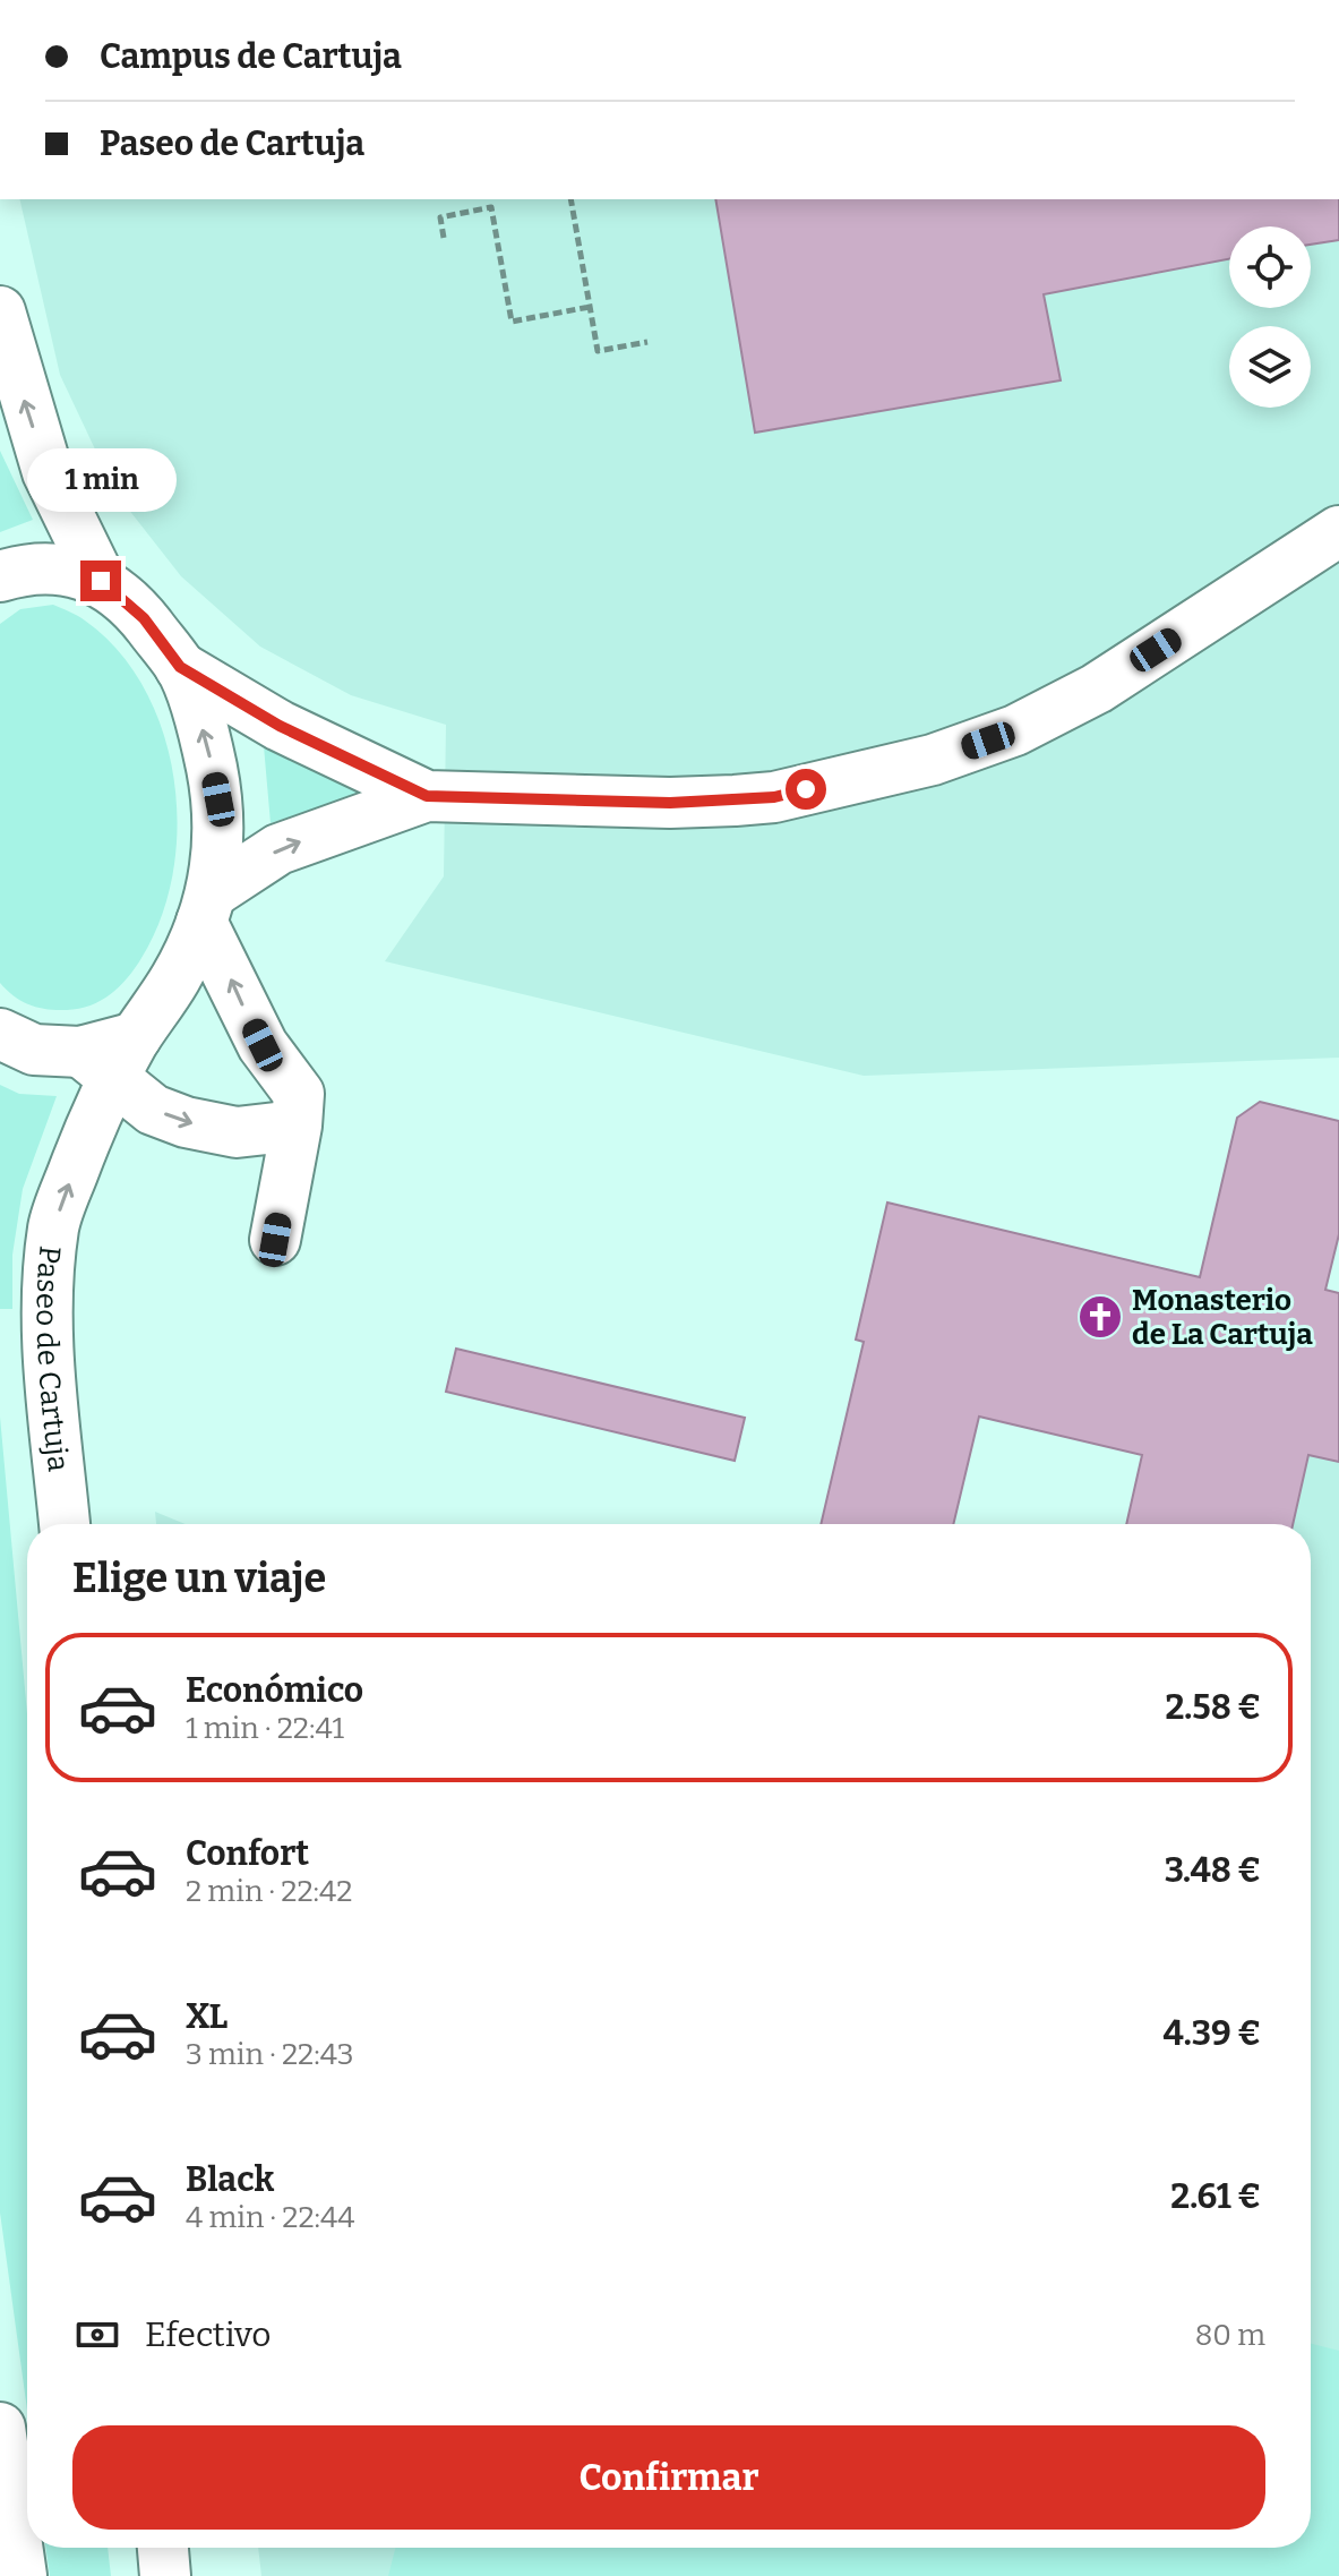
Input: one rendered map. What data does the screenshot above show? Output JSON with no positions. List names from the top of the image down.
{
  "streets": {
    "main road": ["Paseo de Cartuja"]
  },
  "one_way": ["Paseo de Cartuja"],
  "places": {
    "church": ["Monasterio de La Cartuja"]
  },
  "page": {
    "banner": ["Campus de Cartuja", "Paseo de Cartuja"],
    "bubble": "1 min",
    "heading": "Elige un viaje",
    "list": [
      {
        "name": "Económico",
        "note": "1 min · 22:41",
        "value": "2.58 €"
      },
      {
        "name": "Confort",
        "note": "2 min · 22:42",
        "value": "3.48 €"
      },
      {
        "name": "XL",
        "note": "3 min · 22:43",
        "value": "4.39 €"
      },
      {
        "name": "Black",
        "note": "4 min · 22:44",
        "value": "2.61 €"
      }
    ],
    "pay": ["Efectivo", "80 m"],
    "buttons": "Confirmar"
  }
}
